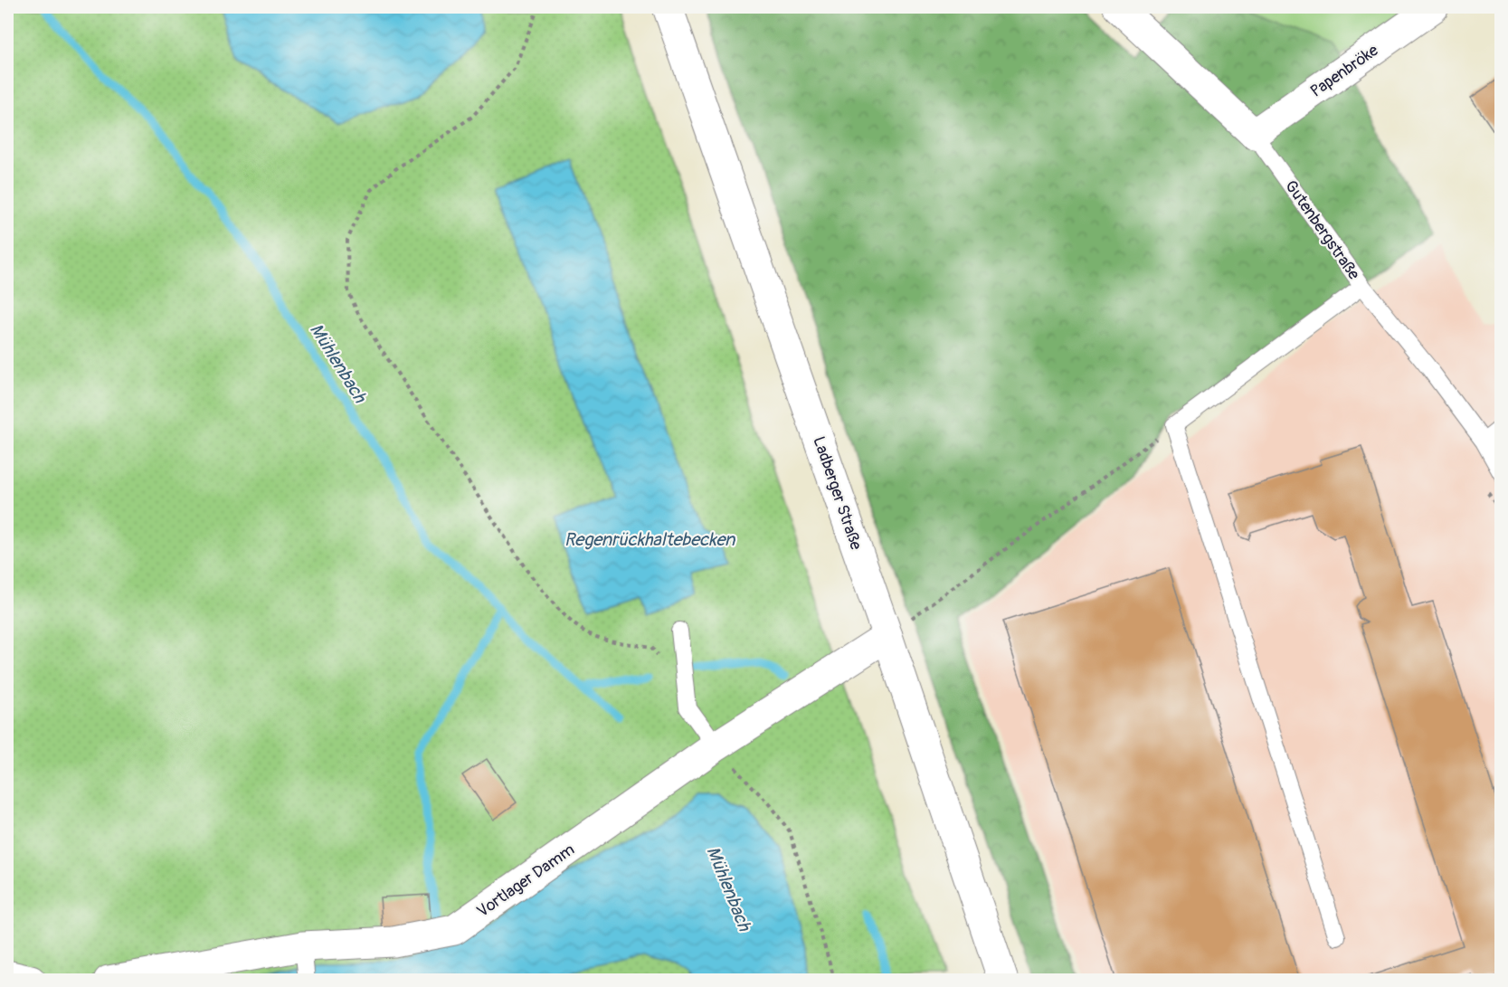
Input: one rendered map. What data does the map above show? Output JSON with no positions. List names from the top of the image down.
{
  "streets": {
    "street": [
      "Papenbröke",
      "Gutenbergstraße",
      "Ladberger Straße",
      "Vortlager Damm"
    ]
  },
  "crossings": [
    ["Papenbröke", "Gutenbergstraße"],
    ["Ladberger Straße", "Vortlager Damm"]
  ],
  "water": ["Mühlenbach", "Regenrückhaltebecken"]
}
